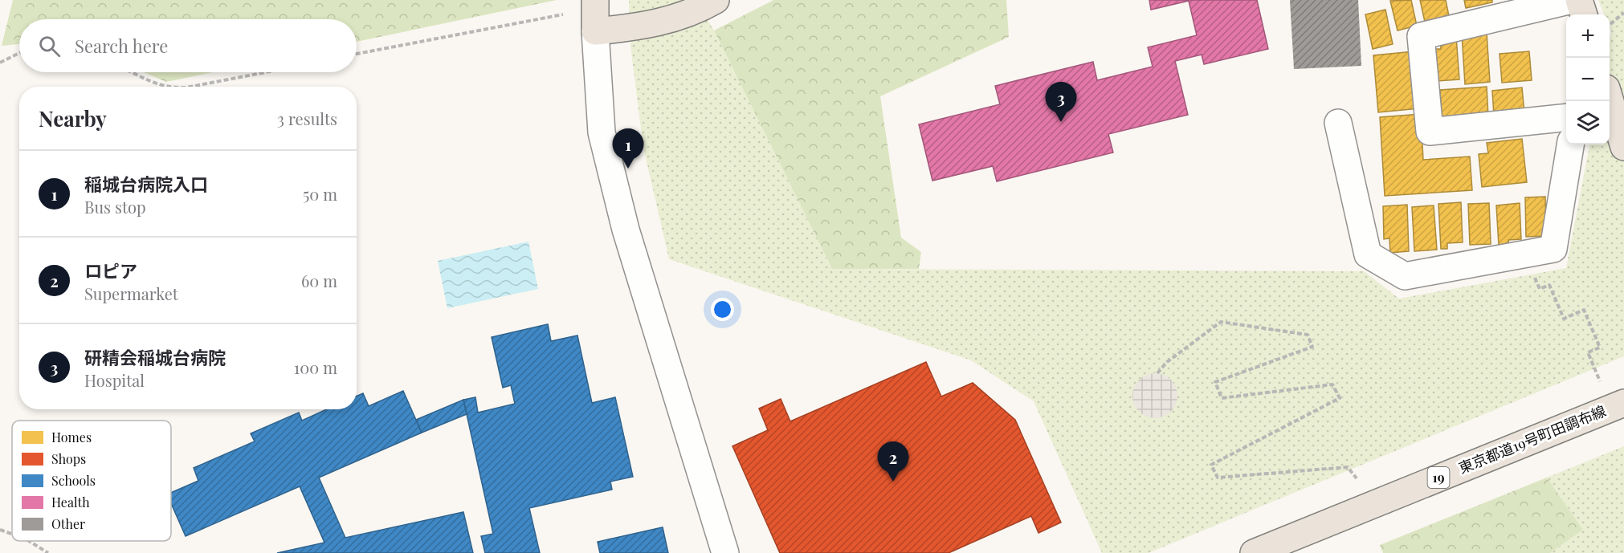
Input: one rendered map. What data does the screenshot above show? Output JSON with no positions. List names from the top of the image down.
{
  "streets": {
    "main road": ["東京都道19号町田調布線", "19"]
  },
  "legend": [
    "Homes",
    "Shops",
    "Schools",
    "Health",
    "Other"
  ],
  "page": {
    "map_buttons": ["+", "−"],
    "search": "Search here",
    "pins": ["3", "1", "2"],
    "heading": ["Nearby", "3 results"],
    "list": [
      {
        "mark": "1",
        "name": "稲城台病院入口",
        "note": "Bus stop",
        "value": "50 m"
      },
      {
        "mark": "2",
        "name": "ロピア",
        "note": "Supermarket",
        "value": "60 m"
      },
      {
        "mark": "3",
        "name": "研精会稲城台病院",
        "note": "Hospital",
        "value": "100 m"
      }
    ]
  }
}
